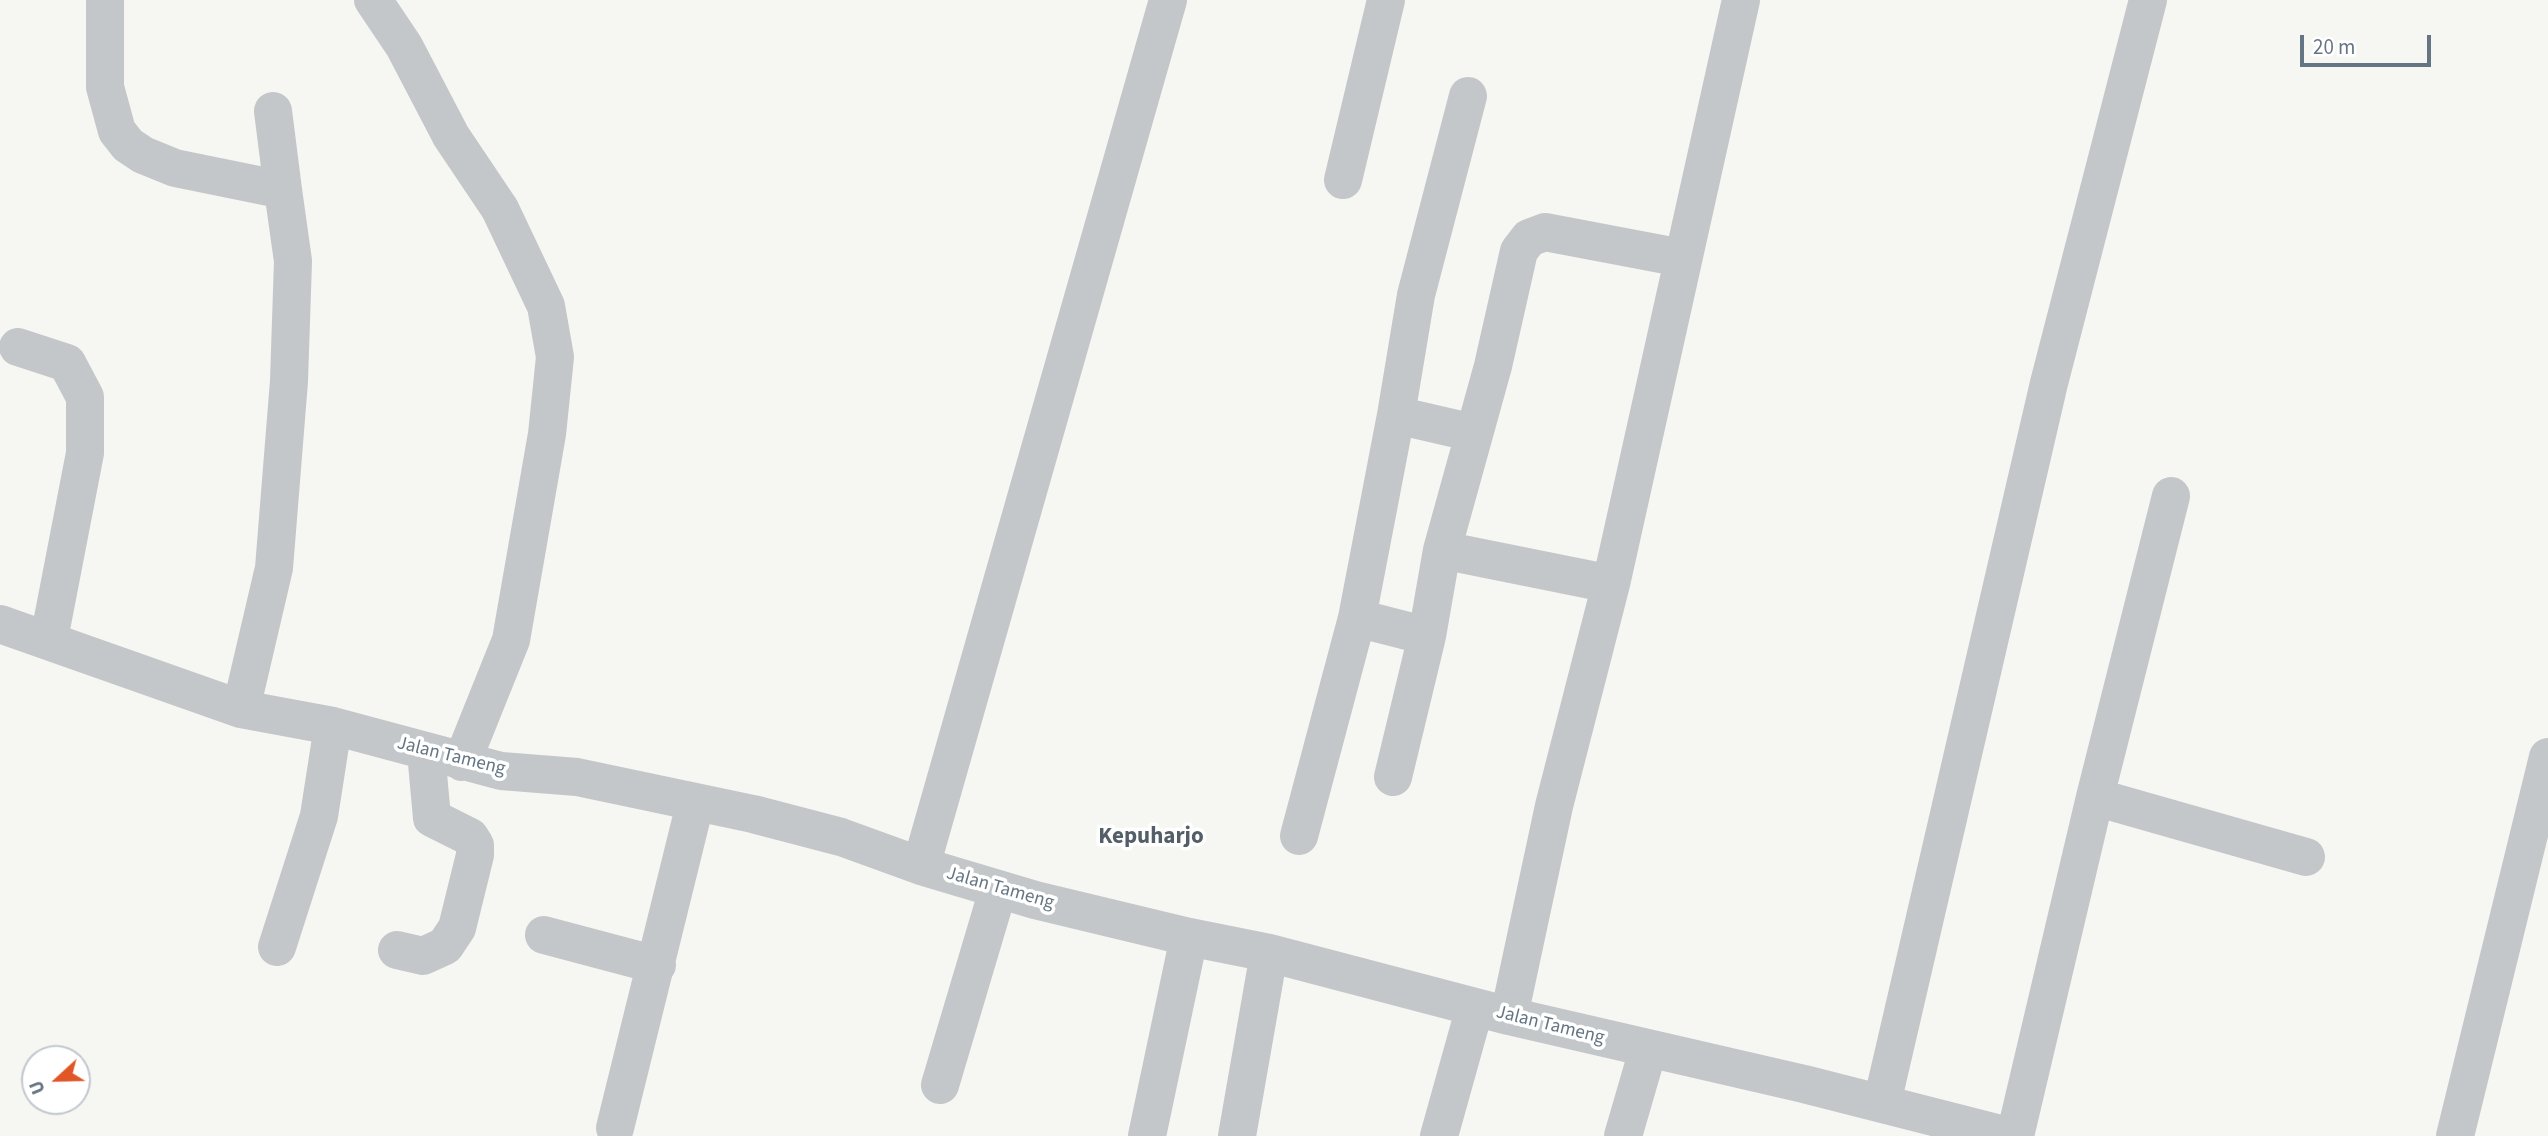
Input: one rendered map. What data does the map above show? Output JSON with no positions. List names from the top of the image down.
{
  "streets": {
    "street": ["Jalan Tameng"]
  },
  "districts": ["Kepuharjo"],
  "scale_bar": "20 m",
  "north": "left"
}
